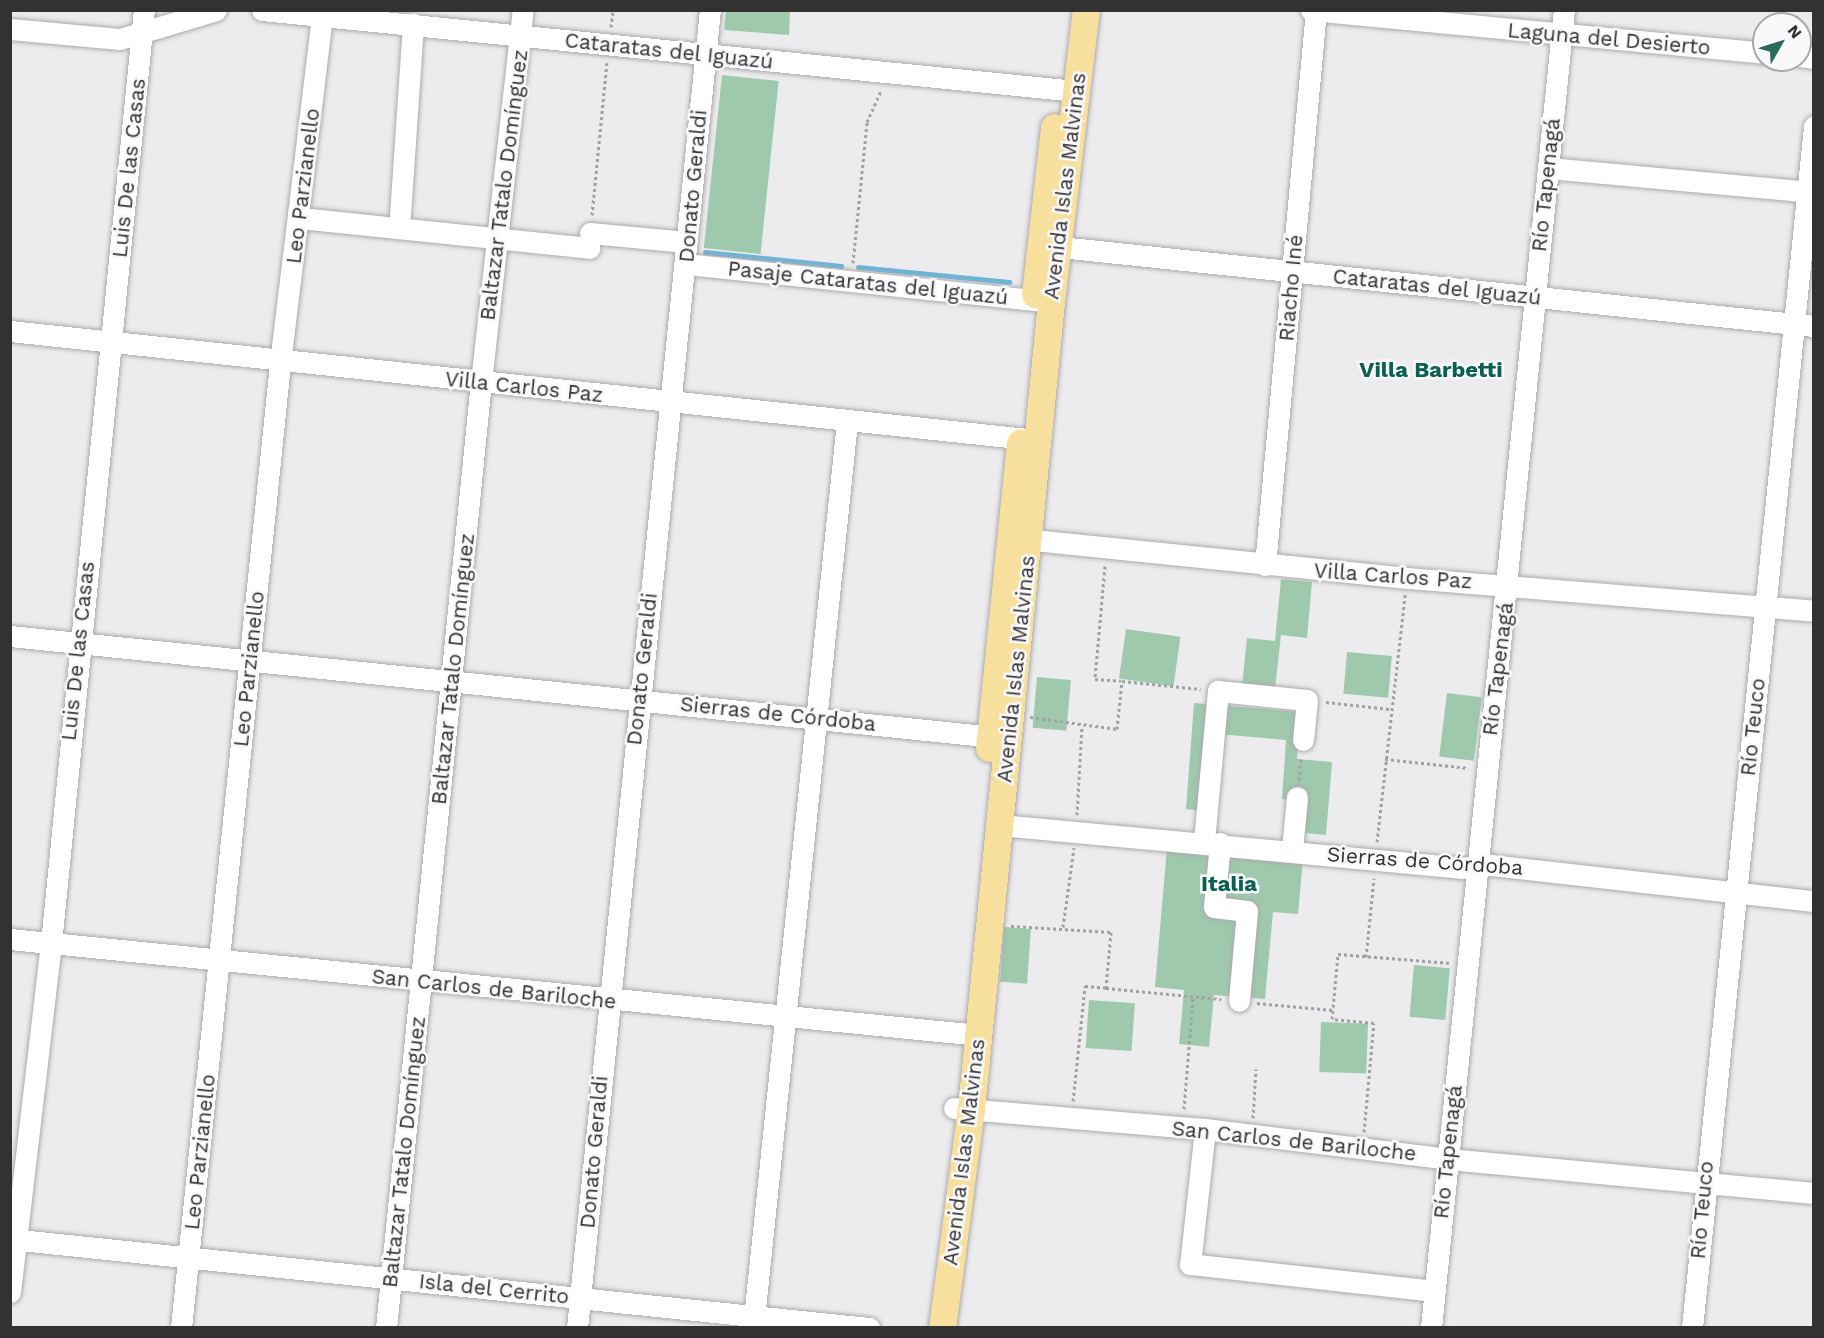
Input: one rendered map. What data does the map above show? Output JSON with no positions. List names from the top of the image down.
{
  "streets": {
    "main road": ["Avenida Islas Malvinas"],
    "street": [
      "Laguna del Desierto",
      "Cataratas del Iguazú",
      "Luis De las Casas",
      "Baltazar Tatalo Domínguez",
      "Río Tapenagá",
      "Leo Parzianello",
      "Donato Geraldi",
      "Pasaje Cataratas del Iguazú",
      "Riacho Iné",
      "Villa Carlos Paz",
      "Sierras de Córdoba",
      "Río Teuco",
      "San Carlos de Bariloche",
      "Isla del Cerrito"
    ]
  },
  "crossings": [
    ["Laguna del Desierto", "Río Tapenagá"],
    ["Laguna del Desierto", "Riacho Iné"],
    ["Cataratas del Iguazú", "Baltazar Tatalo Domínguez"],
    ["Cataratas del Iguazú", "Río Tapenagá"],
    ["Cataratas del Iguazú", "Leo Parzianello"],
    ["Cataratas del Iguazú", "Donato Geraldi"],
    ["Cataratas del Iguazú", "Avenida Islas Malvinas"],
    ["Cataratas del Iguazú", "Riacho Iné"],
    ["Cataratas del Iguazú", "Río Teuco"],
    ["Luis De las Casas", "Villa Carlos Paz"],
    ["Luis De las Casas", "Sierras de Córdoba"],
    ["Luis De las Casas", "San Carlos de Bariloche"],
    ["Luis De las Casas", "Isla del Cerrito"],
    ["Baltazar Tatalo Domínguez", "Villa Carlos Paz"],
    ["Baltazar Tatalo Domínguez", "Sierras de Córdoba"],
    ["Baltazar Tatalo Domínguez", "San Carlos de Bariloche"],
    ["Baltazar Tatalo Domínguez", "Isla del Cerrito"],
    ["Río Tapenagá", "Villa Carlos Paz"],
    ["Río Tapenagá", "Sierras de Córdoba"],
    ["Río Tapenagá", "San Carlos de Bariloche"],
    ["Leo Parzianello", "Villa Carlos Paz"],
    ["Leo Parzianello", "Sierras de Córdoba"],
    ["Leo Parzianello", "San Carlos de Bariloche"],
    ["Leo Parzianello", "Isla del Cerrito"],
    ["Donato Geraldi", "Pasaje Cataratas del Iguazú"],
    ["Donato Geraldi", "Villa Carlos Paz"],
    ["Donato Geraldi", "Sierras de Córdoba"],
    ["Donato Geraldi", "San Carlos de Bariloche"],
    ["Donato Geraldi", "Isla del Cerrito"],
    ["Avenida Islas Malvinas", "Pasaje Cataratas del Iguazú"],
    ["Avenida Islas Malvinas", "Villa Carlos Paz"],
    ["Avenida Islas Malvinas", "Sierras de Córdoba"],
    ["Avenida Islas Malvinas", "San Carlos de Bariloche"],
    ["Riacho Iné", "Villa Carlos Paz"],
    ["Villa Carlos Paz", "Río Teuco"],
    ["Sierras de Córdoba", "Río Teuco"],
    ["Río Teuco", "San Carlos de Bariloche"]
  ],
  "districts": ["Villa Barbetti", "Italia"],
  "north": "top right"
}
